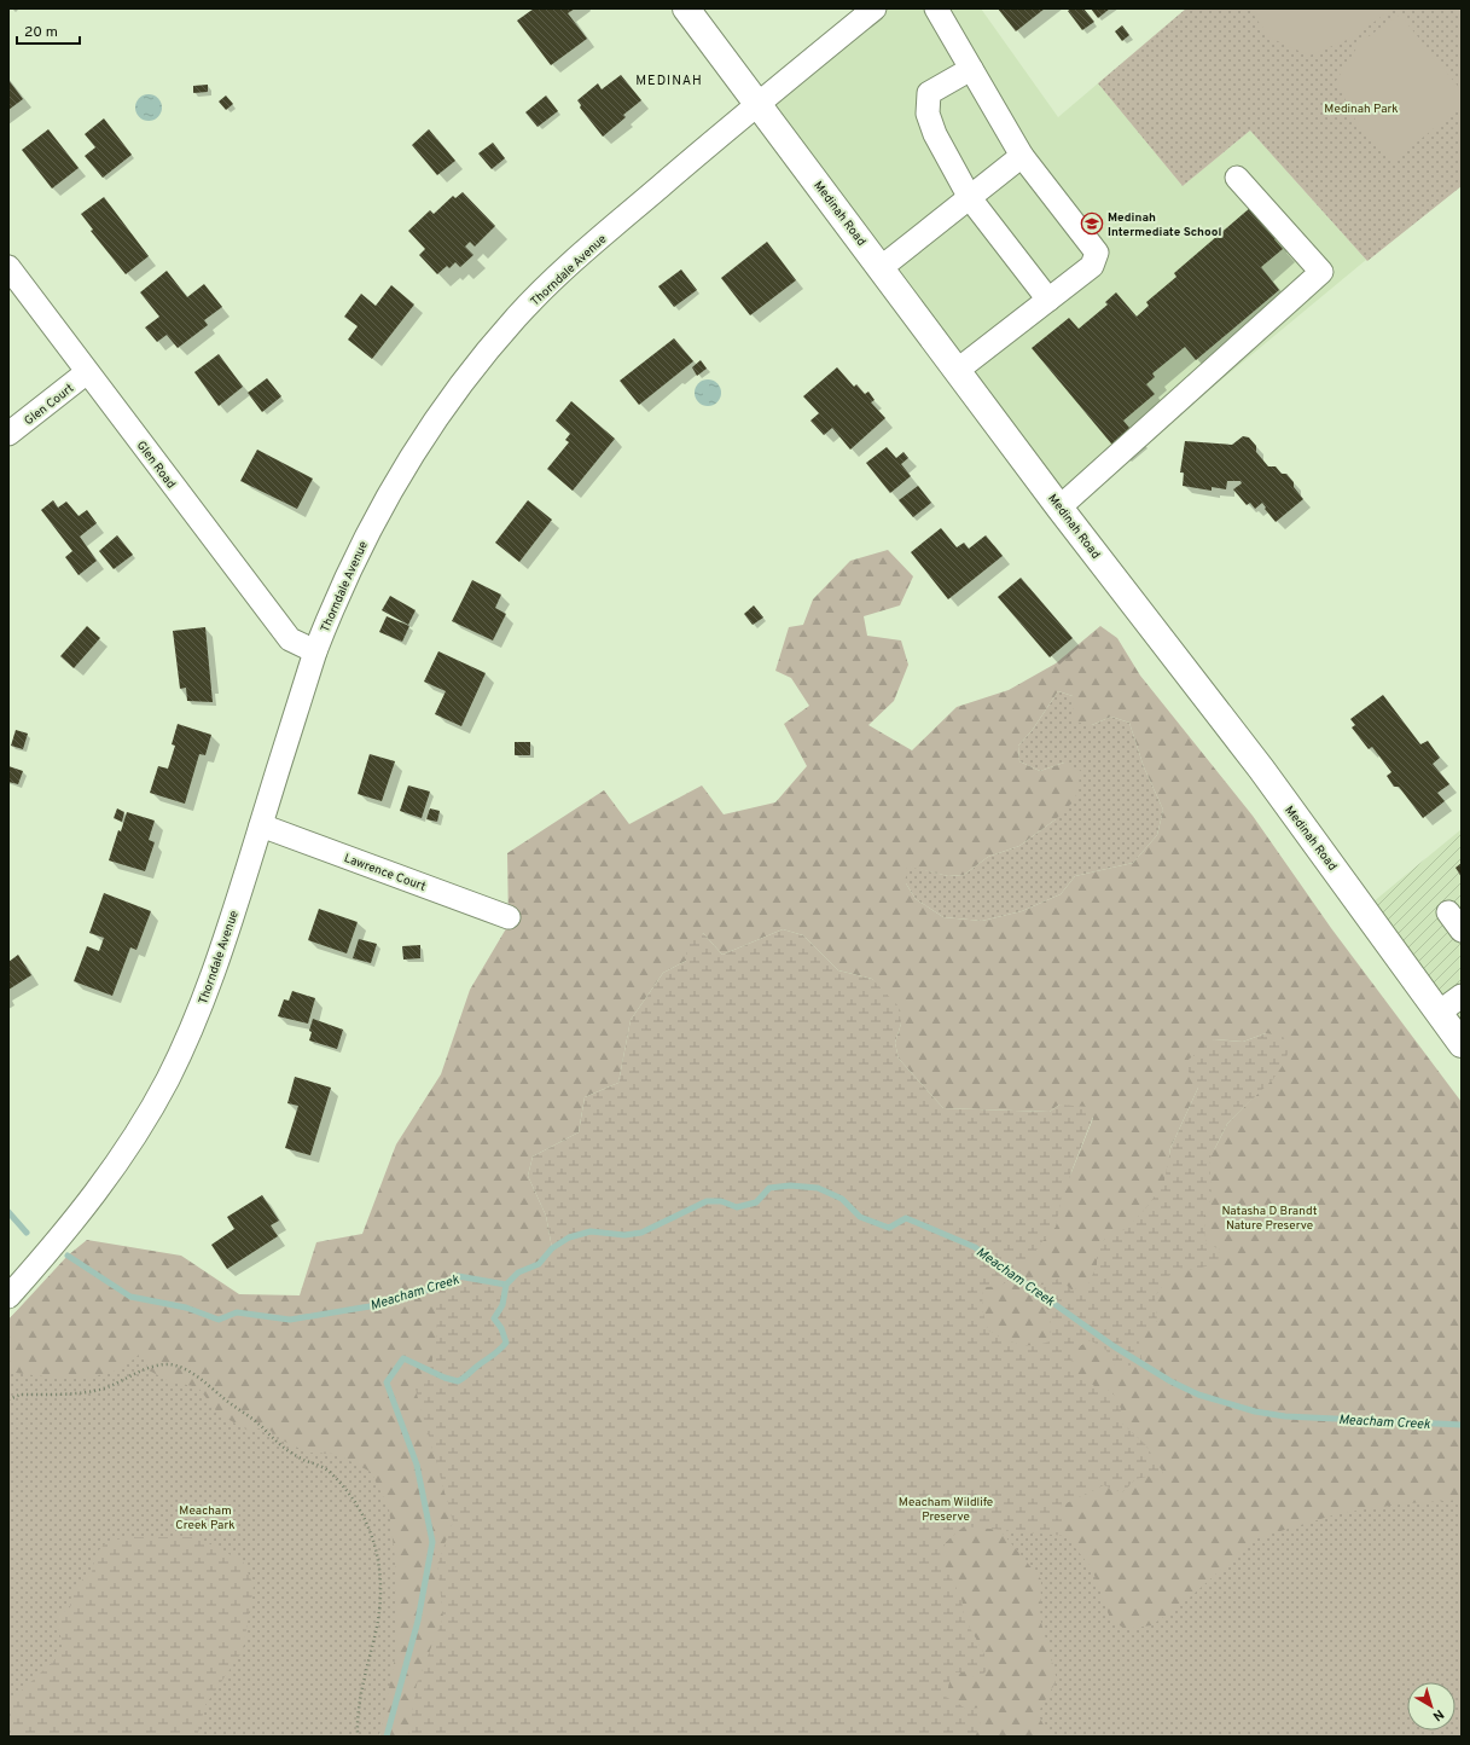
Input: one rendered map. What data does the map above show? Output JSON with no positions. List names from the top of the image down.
{
  "streets": {
    "main road": ["Medinah Road"],
    "street": [
      "Thorndale Avenue",
      "Glen Court",
      "Glen Road",
      "Lawrence Court"
    ]
  },
  "crossings": [
    ["Medinah Road", "Thorndale Avenue"],
    ["Thorndale Avenue", "Glen Road"],
    ["Thorndale Avenue", "Lawrence Court"],
    ["Glen Court", "Glen Road"]
  ],
  "districts": ["MEDINAH"],
  "water": ["Meacham Creek"],
  "parks": [
    "Medinah Park",
    "Natasha D Brandt Nature Preserve",
    "Meacham Wildlife Preserve",
    "Meacham Creek Park"
  ],
  "places": {
    "school or university": ["Medinah Intermediate School"]
  },
  "scale_bar": "20 m",
  "north": "bottom right"
}
